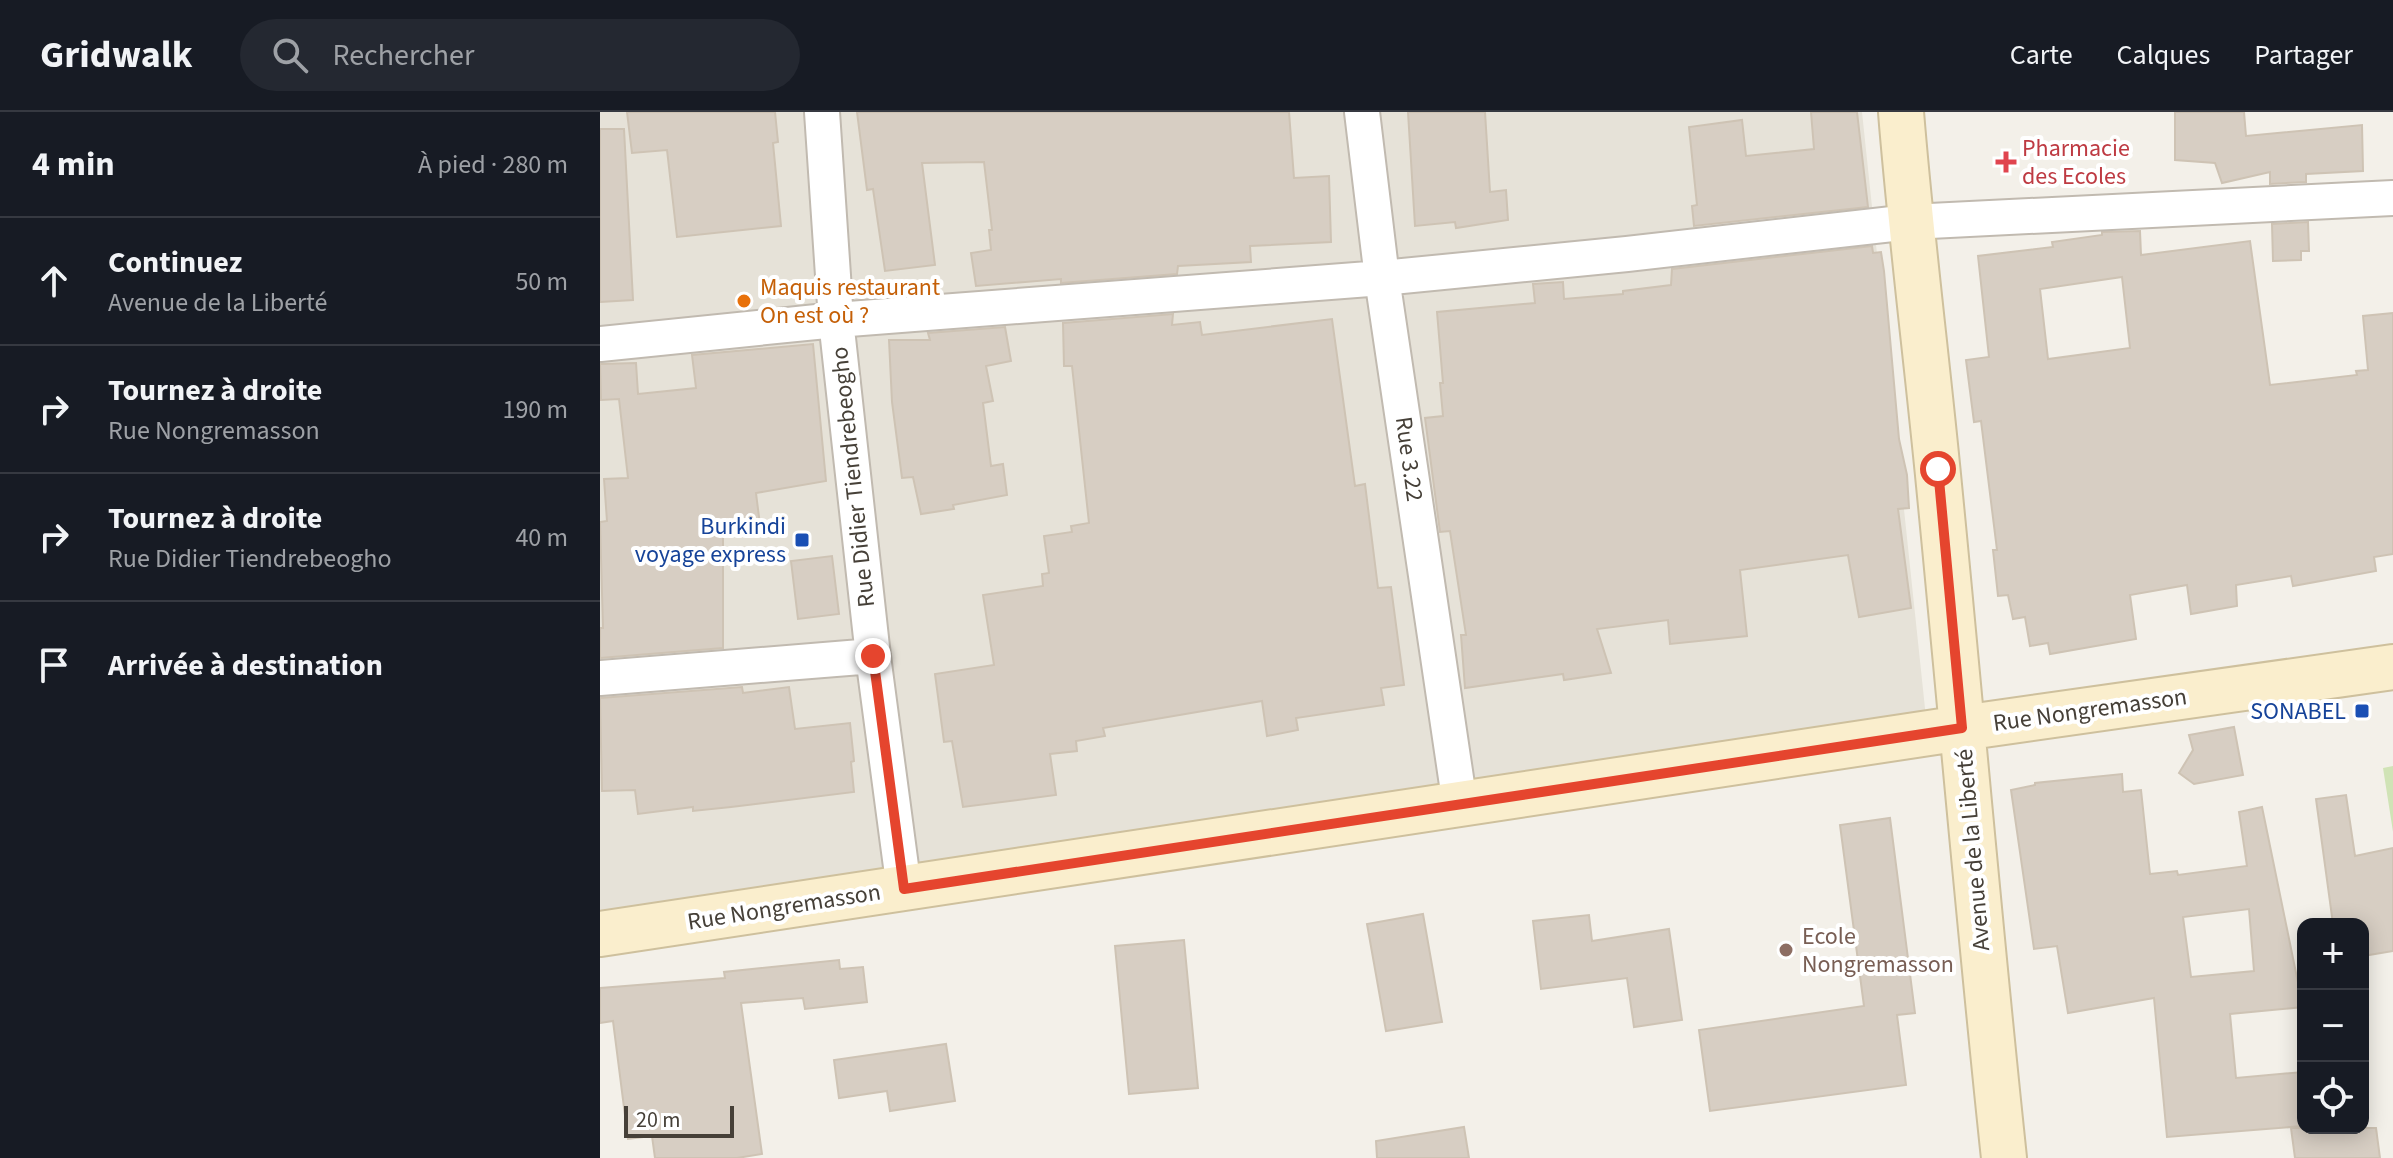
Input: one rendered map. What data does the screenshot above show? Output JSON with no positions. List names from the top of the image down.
{
  "streets": {
    "street": [
      "Rue 3.22",
      "Rue Didier Tiendrebeogho",
      "Rue Nongremasson",
      "Avenue de la Liberté"
    ]
  },
  "crossings": [
    ["Rue 3.22", "Rue Nongremasson"],
    ["Rue Didier Tiendrebeogho", "Rue Nongremasson"],
    ["Rue Nongremasson", "Avenue de la Liberté"]
  ],
  "places": {
    "health": ["Pharmacie des Ecoles"],
    "other": ["Maquis restaurant On est où ?", "Ecole Nongremasson"],
    "transit": ["Burkindi voyage express", "SONABEL"]
  },
  "scale_bar": "20 m",
  "page": {
    "header": "Gridwalk",
    "search": "Rechercher",
    "nav": ["Carte", "Calques", "Partager"],
    "heading": ["4 min", "À pied · 280 m"],
    "list": [
      ["Continuez", "Avenue de la Liberté", "50 m"],
      ["Tournez à droite", "Rue Nongremasson", "190 m"],
      ["Tournez à droite", "Rue Didier Tiendrebeogho", "40 m"],
      "Arrivée à destination"
    ],
    "map_buttons": ["+", "−"],
    "scale": "20 m"
  }
}
